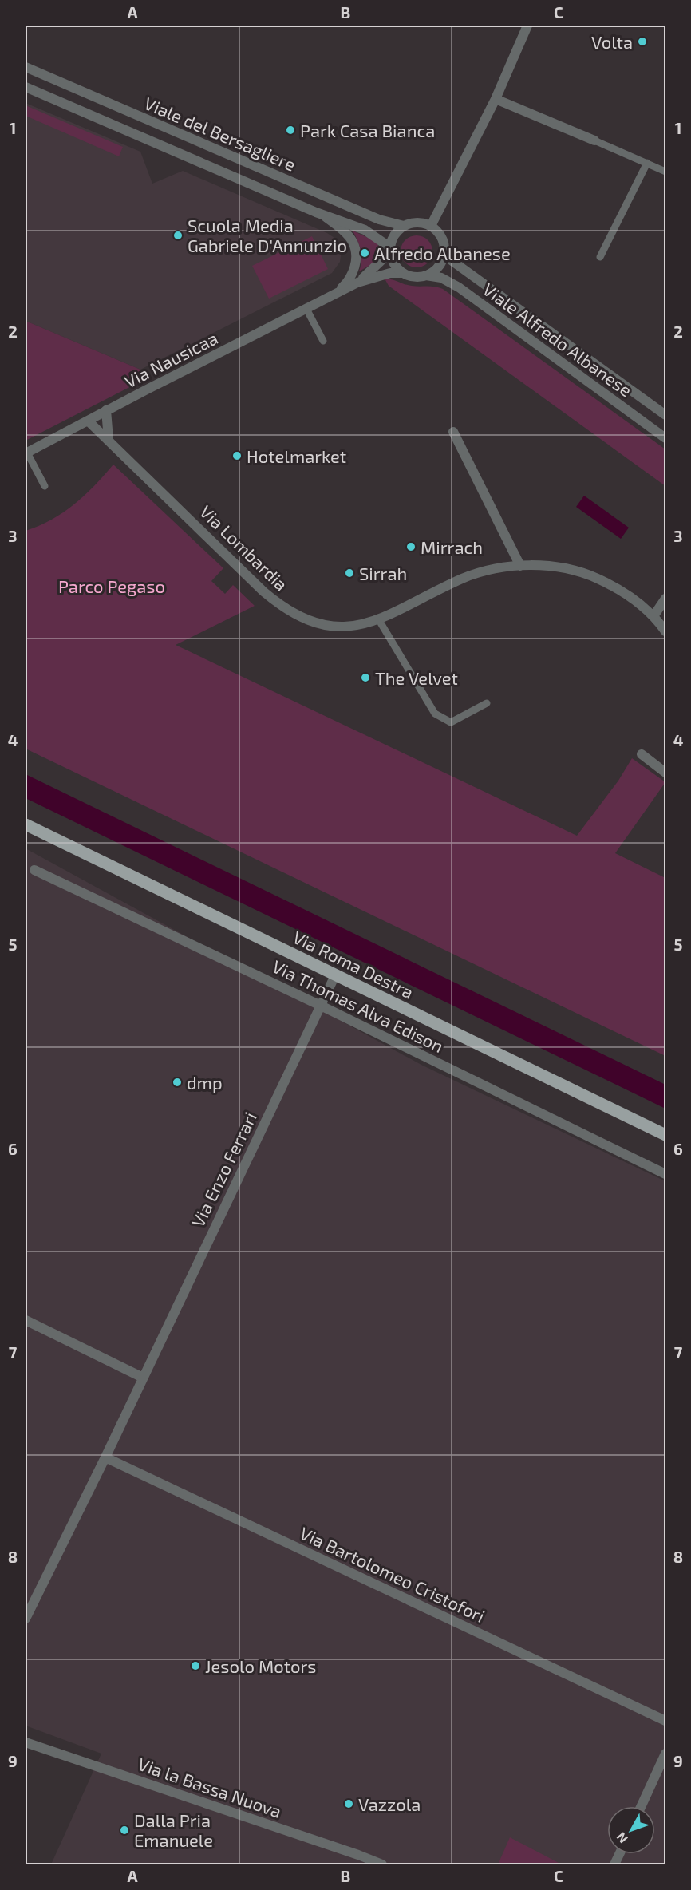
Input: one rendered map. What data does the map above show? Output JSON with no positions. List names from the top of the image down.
{
  "streets": {
    "main road": ["Via Roma Destra"],
    "street": [
      "Viale del Bersagliere",
      "Viale Alfredo Albanese",
      "Via Nausicaa",
      "Via Lombardia",
      "Via Thomas Alva Edison",
      "Via Enzo Ferrari",
      "Via Bartolomeo Cristofori",
      "Via la Bassa Nuova"
    ]
  },
  "crossings": [
    ["Viale del Bersagliere", "Viale Alfredo Albanese"],
    ["Viale del Bersagliere", "Via Nausicaa"],
    ["Viale Alfredo Albanese", "Via Nausicaa"],
    ["Via Nausicaa", "Via Lombardia"],
    ["Via Roma Destra", "Via Enzo Ferrari"],
    ["Via Thomas Alva Edison", "Via Enzo Ferrari"],
    ["Via Enzo Ferrari", "Via Bartolomeo Cristofori"]
  ],
  "parks": ["Parco Pegaso"],
  "places": [
    "Volta",
    "Park Casa Bianca",
    "Scuola Media Gabriele D'Annunzio",
    "Alfredo Albanese",
    "Hotelmarket",
    "Mirrach",
    "Sirrah",
    "The Velvet",
    "dmp",
    "Jesolo Motors",
    "Vazzola",
    "Dalla Pria Emanuele"
  ],
  "north": "bottom left",
  "grid": {
    "columns": ["A", "B", "C"],
    "rows": [
      "1",
      "2",
      "3",
      "4",
      "5",
      "6",
      "7",
      "8",
      "9"
    ]
  }
}
